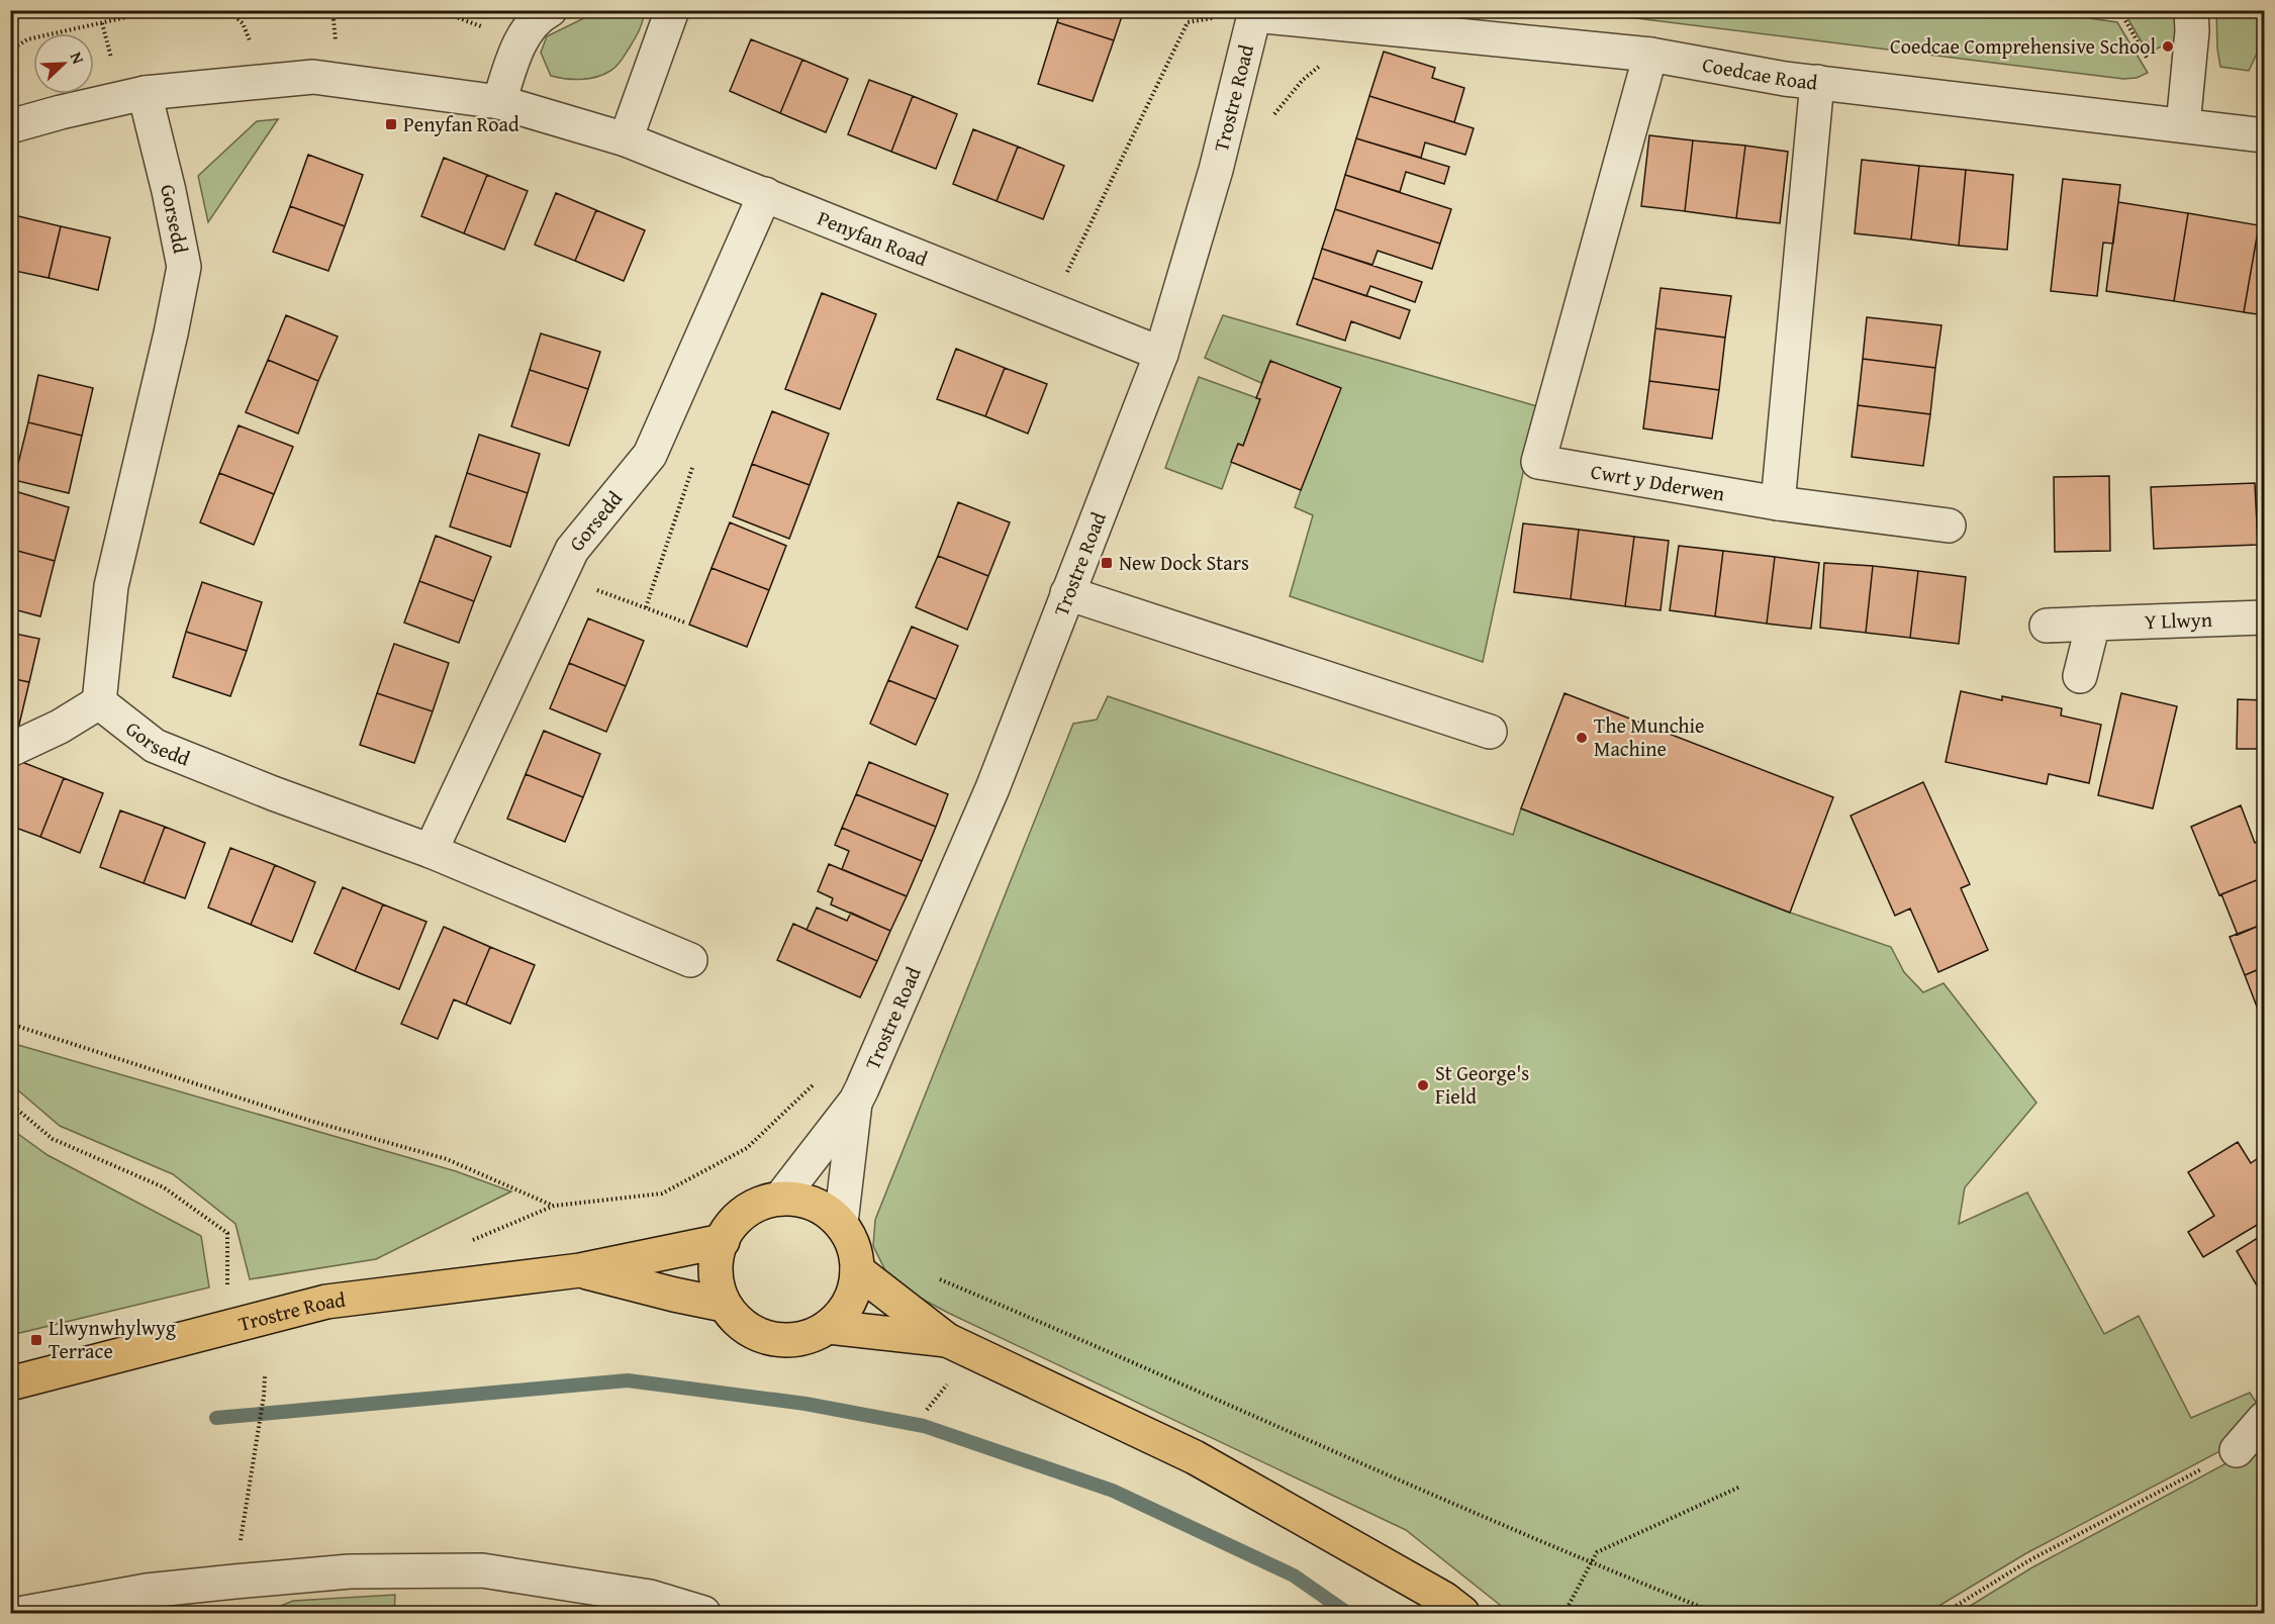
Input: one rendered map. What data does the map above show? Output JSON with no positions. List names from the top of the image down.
{
  "streets": {
    "main road": ["Trostre Road"],
    "street": [
      "Coedcae Road",
      "Gorsedd",
      "Penyfan Road",
      "Cwrt y Dderwen",
      "Y Llwyn"
    ]
  },
  "crossings": [
    ["Coedcae Road", "Trostre Road"],
    ["Coedcae Road", "Cwrt y Dderwen"],
    ["Trostre Road", "Penyfan Road"],
    ["Gorsedd", "Penyfan Road"]
  ],
  "places": {
    "other": ["Coedcae Comprehensive School", "The Munchie Machine", "St George's Field"],
    "transit": ["Penyfan Road", "New Dock Stars", "Llwynwhylwyg Terrace"]
  },
  "north": "top right"
}
